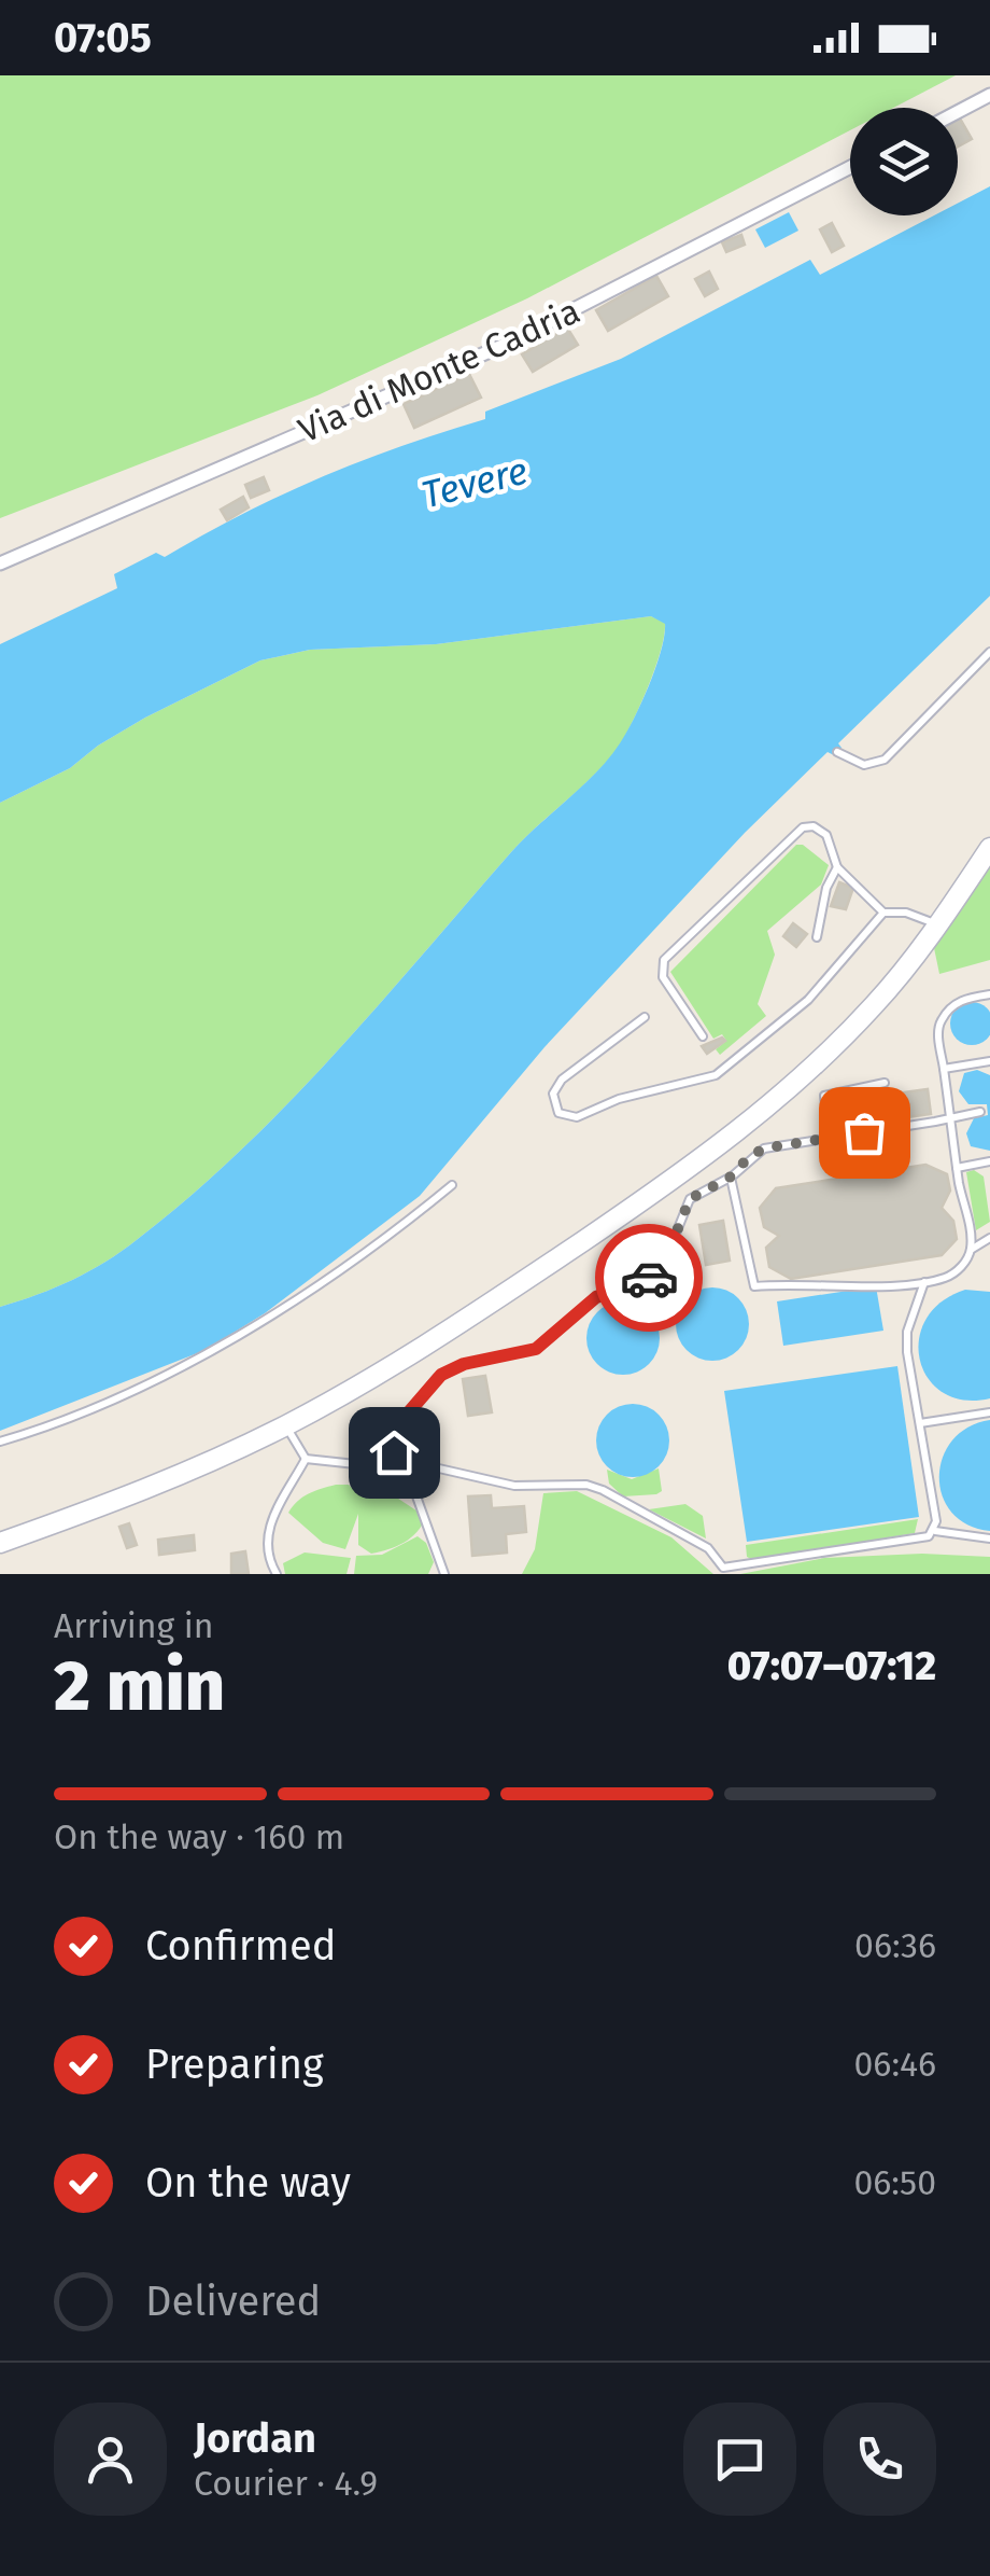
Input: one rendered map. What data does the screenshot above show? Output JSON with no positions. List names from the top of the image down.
{
  "streets": {
    "street": ["Via di Monte Cadria"]
  },
  "water": ["Tevere"],
  "page": {
    "status": "07:05",
    "heading": ["2 min", "Arriving in", "07:07–07:12"],
    "panel": ["Jordan", "Courier · 4.9"],
    "bar": "On the way · 160 m",
    "list": [
      ["Confirmed", "06:36"],
      ["Preparing", "06:46"],
      ["On the way", "06:50"],
      "Delivered"
    ]
  }
}
